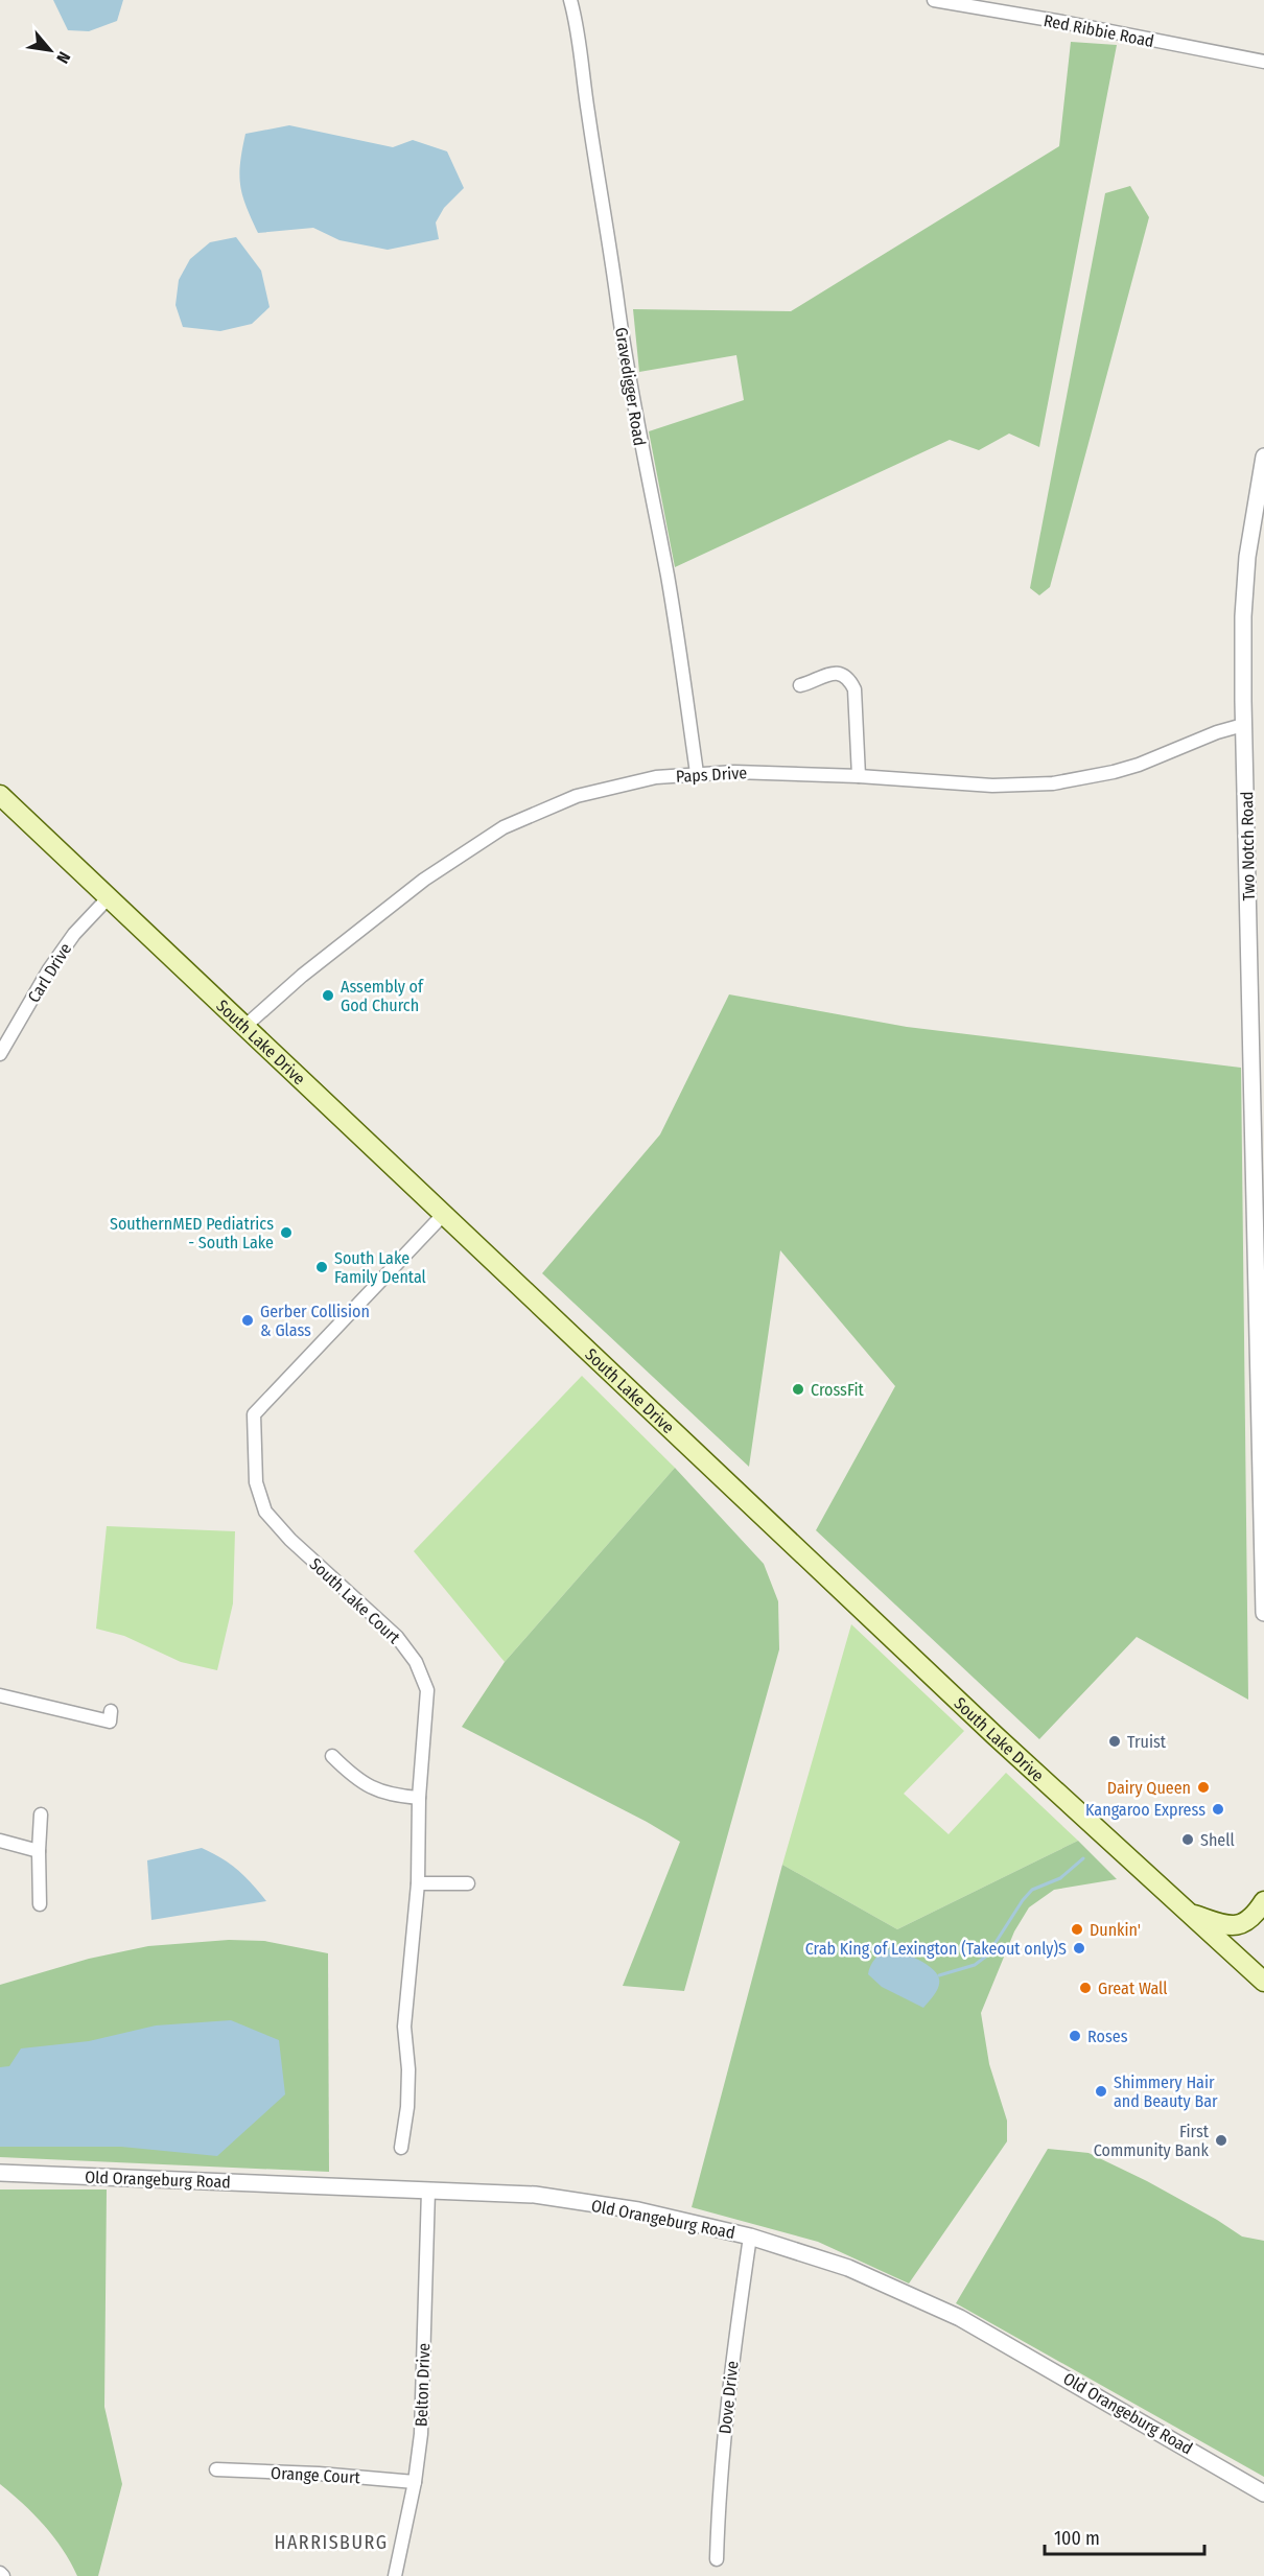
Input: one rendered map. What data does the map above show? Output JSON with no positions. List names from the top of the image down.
{
  "streets": {
    "main road": ["South Lake Drive"],
    "street": [
      "Red Ribbie Road",
      "Gravedigger Road",
      "Paps Drive",
      "Two Notch Road",
      "Carl Drive",
      "South Lake Court",
      "Old Orangeburg Road",
      "Belton Drive",
      "Dove Drive",
      "Orange Court"
    ]
  },
  "crossings": [
    ["Gravedigger Road", "Paps Drive"],
    ["Paps Drive", "Two Notch Road"],
    ["Paps Drive", "South Lake Drive"],
    ["Carl Drive", "South Lake Drive"],
    ["South Lake Drive", "South Lake Court"],
    ["Old Orangeburg Road", "Belton Drive"],
    ["Old Orangeburg Road", "Dove Drive"],
    ["Belton Drive", "Orange Court"]
  ],
  "districts": ["HARRISBURG"],
  "places": [
    "Assembly of God Church",
    "SouthernMED Pediatrics - South Lake",
    "South Lake Family Dental",
    "Gerber Collision & Glass",
    "CrossFit",
    "Truist",
    "Dairy Queen",
    "Kangaroo Express",
    "Shell",
    "Dunkin'",
    "Crab King of Lexington (Takeout only)S",
    "Great Wall",
    "Roses",
    "Shimmery Hair and Beauty Bar",
    "First Community Bank"
  ],
  "scale_bar": "100 m",
  "north": "bottom right"
}
